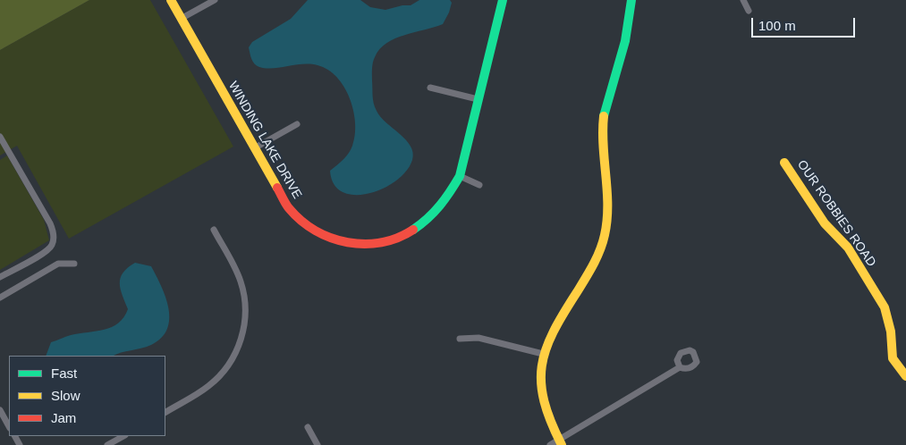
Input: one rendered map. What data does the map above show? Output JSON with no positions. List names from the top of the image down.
{
  "streets": {
    "street": ["WINDING LAKE DRIVE", "OUR ROBBIES ROAD"]
  },
  "legend": ["Fast", "Slow", "Jam"],
  "scale_bar": "100 m"
}
